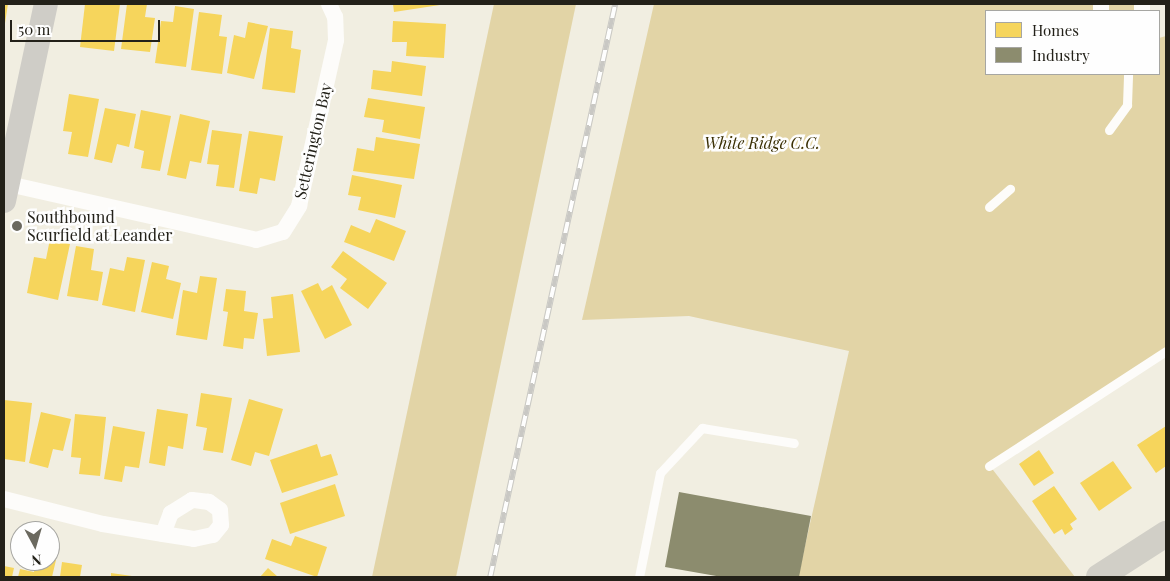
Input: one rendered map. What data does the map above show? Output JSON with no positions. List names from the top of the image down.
{
  "streets": {
    "street": ["Setterington Bay"]
  },
  "parks": ["White Ridge C.C."],
  "places": ["Southbound Scurfield at Leander"],
  "legend": ["Homes", "Industry"],
  "scale_bar": "50 m",
  "north": "bottom"
}
